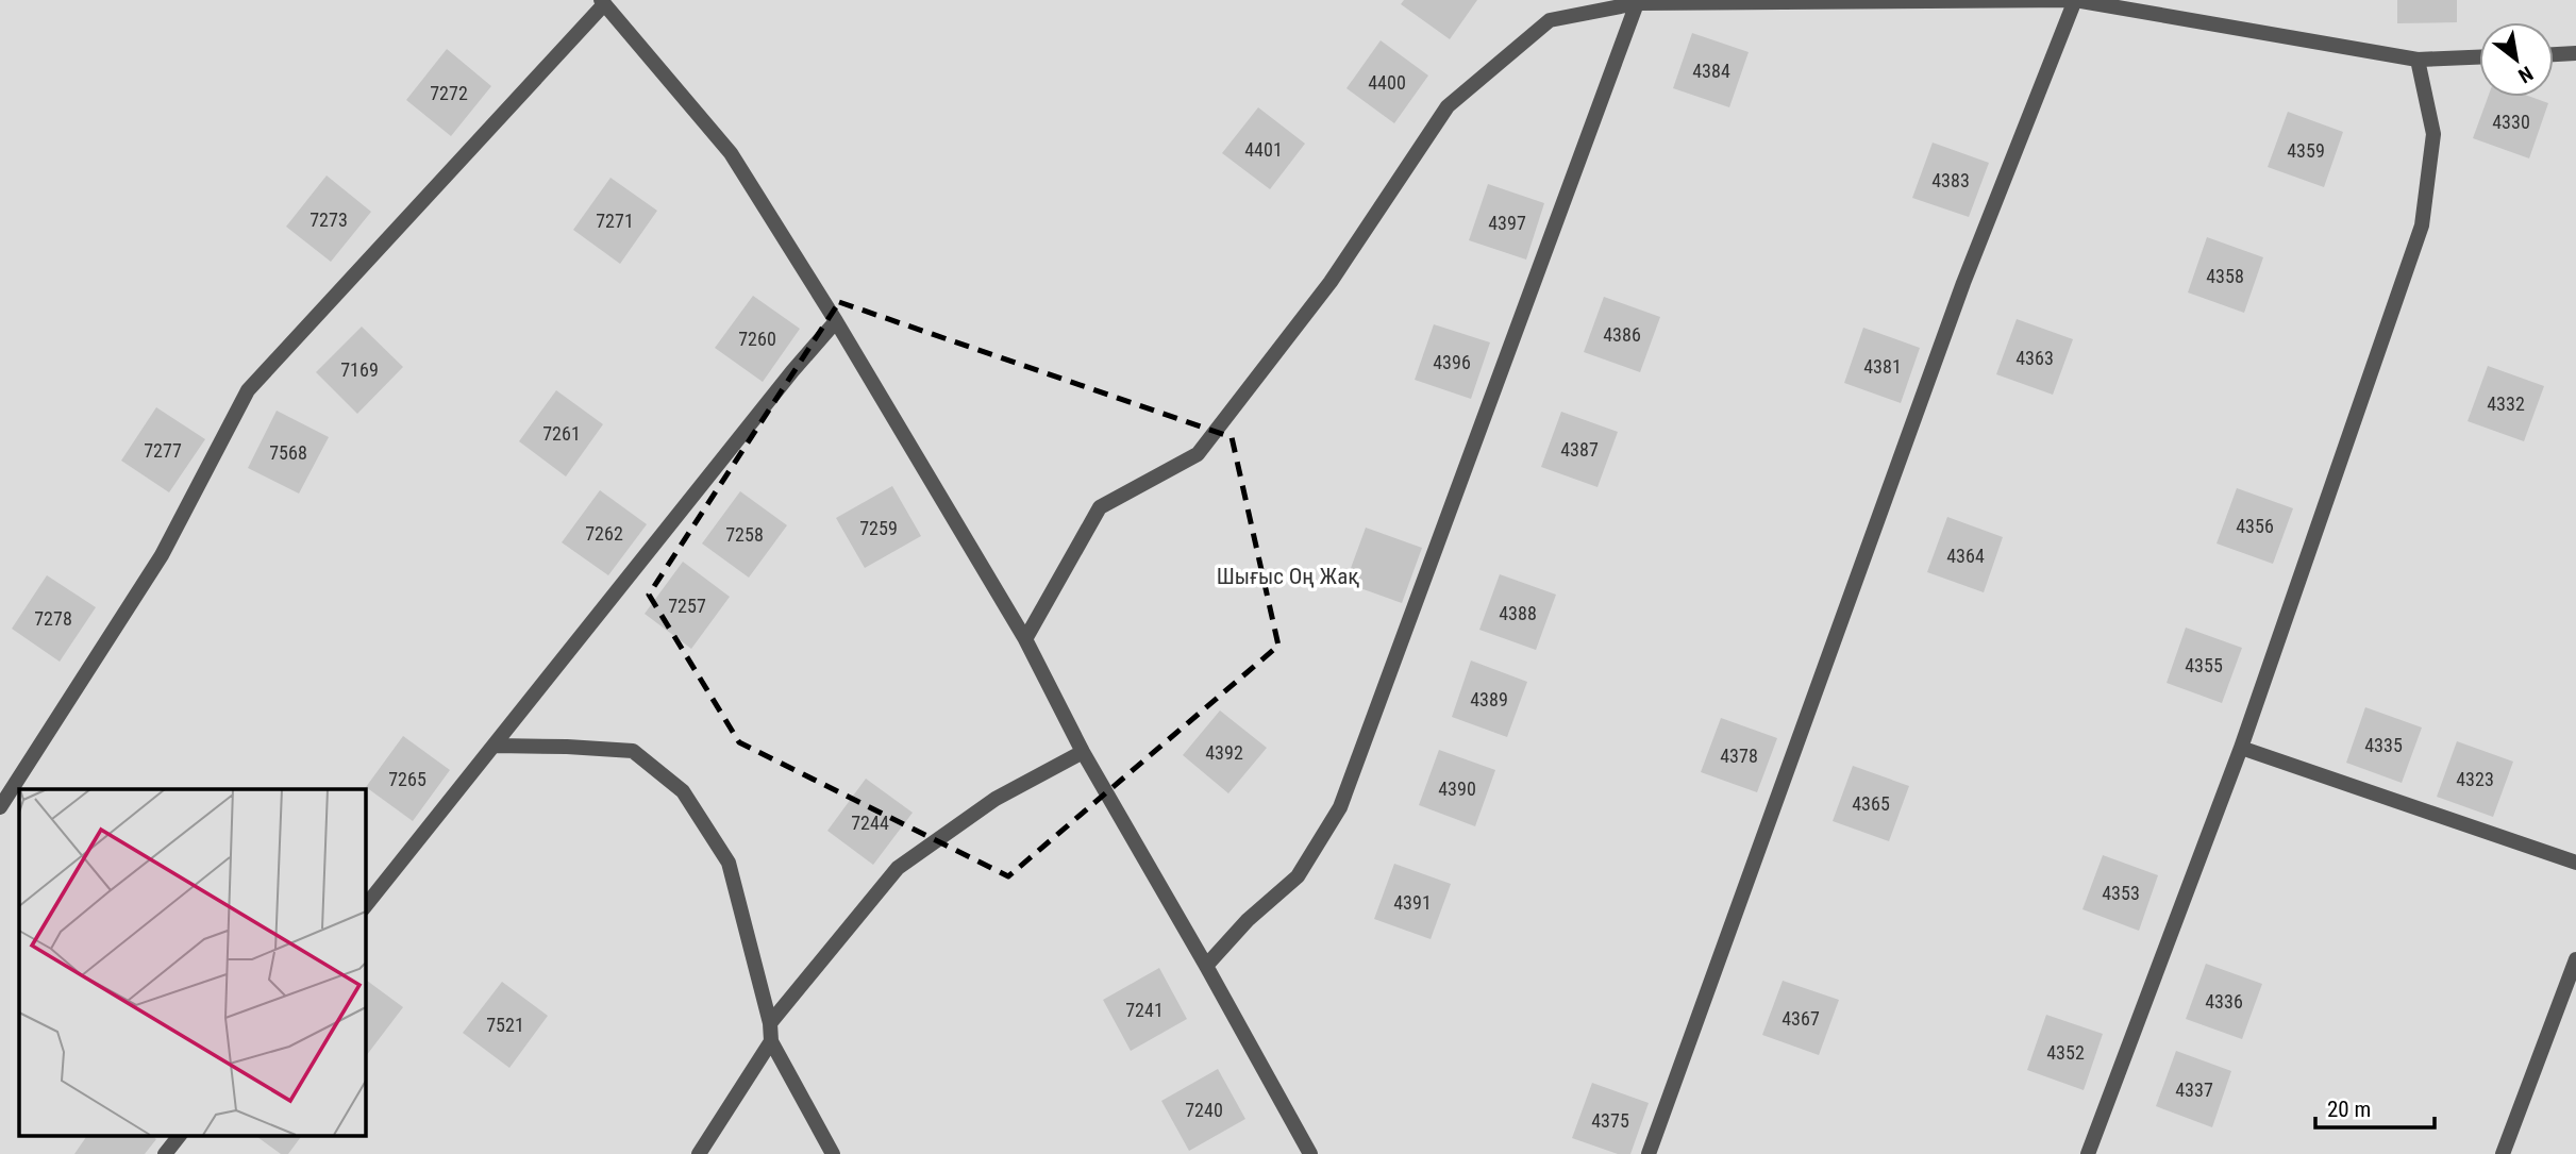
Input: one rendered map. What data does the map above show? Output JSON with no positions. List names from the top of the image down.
{
  "parks": ["Шығыс Оң Жақ"],
  "house_numbers": [
    "4384",
    "4400",
    "7272",
    "4330",
    "4401",
    "4359",
    "4383",
    "7273",
    "7271",
    "4397",
    "4358",
    "4386",
    "7260",
    "4363",
    "4396",
    "4381",
    "7169",
    "4332",
    "7261",
    "4387",
    "7277",
    "7568",
    "4356",
    "7259",
    "7262",
    "7258",
    "4364",
    "7257",
    "4388",
    "7278",
    "4355",
    "4389",
    "4335",
    "4392",
    "4378",
    "7265",
    "4323",
    "4390",
    "4365",
    "7244",
    "4353",
    "4391",
    "4336",
    "7241",
    "4367",
    "7521",
    "4352",
    "4337",
    "7240",
    "4375"
  ],
  "scale_bar": "20 m",
  "north": "bottom right"
}
